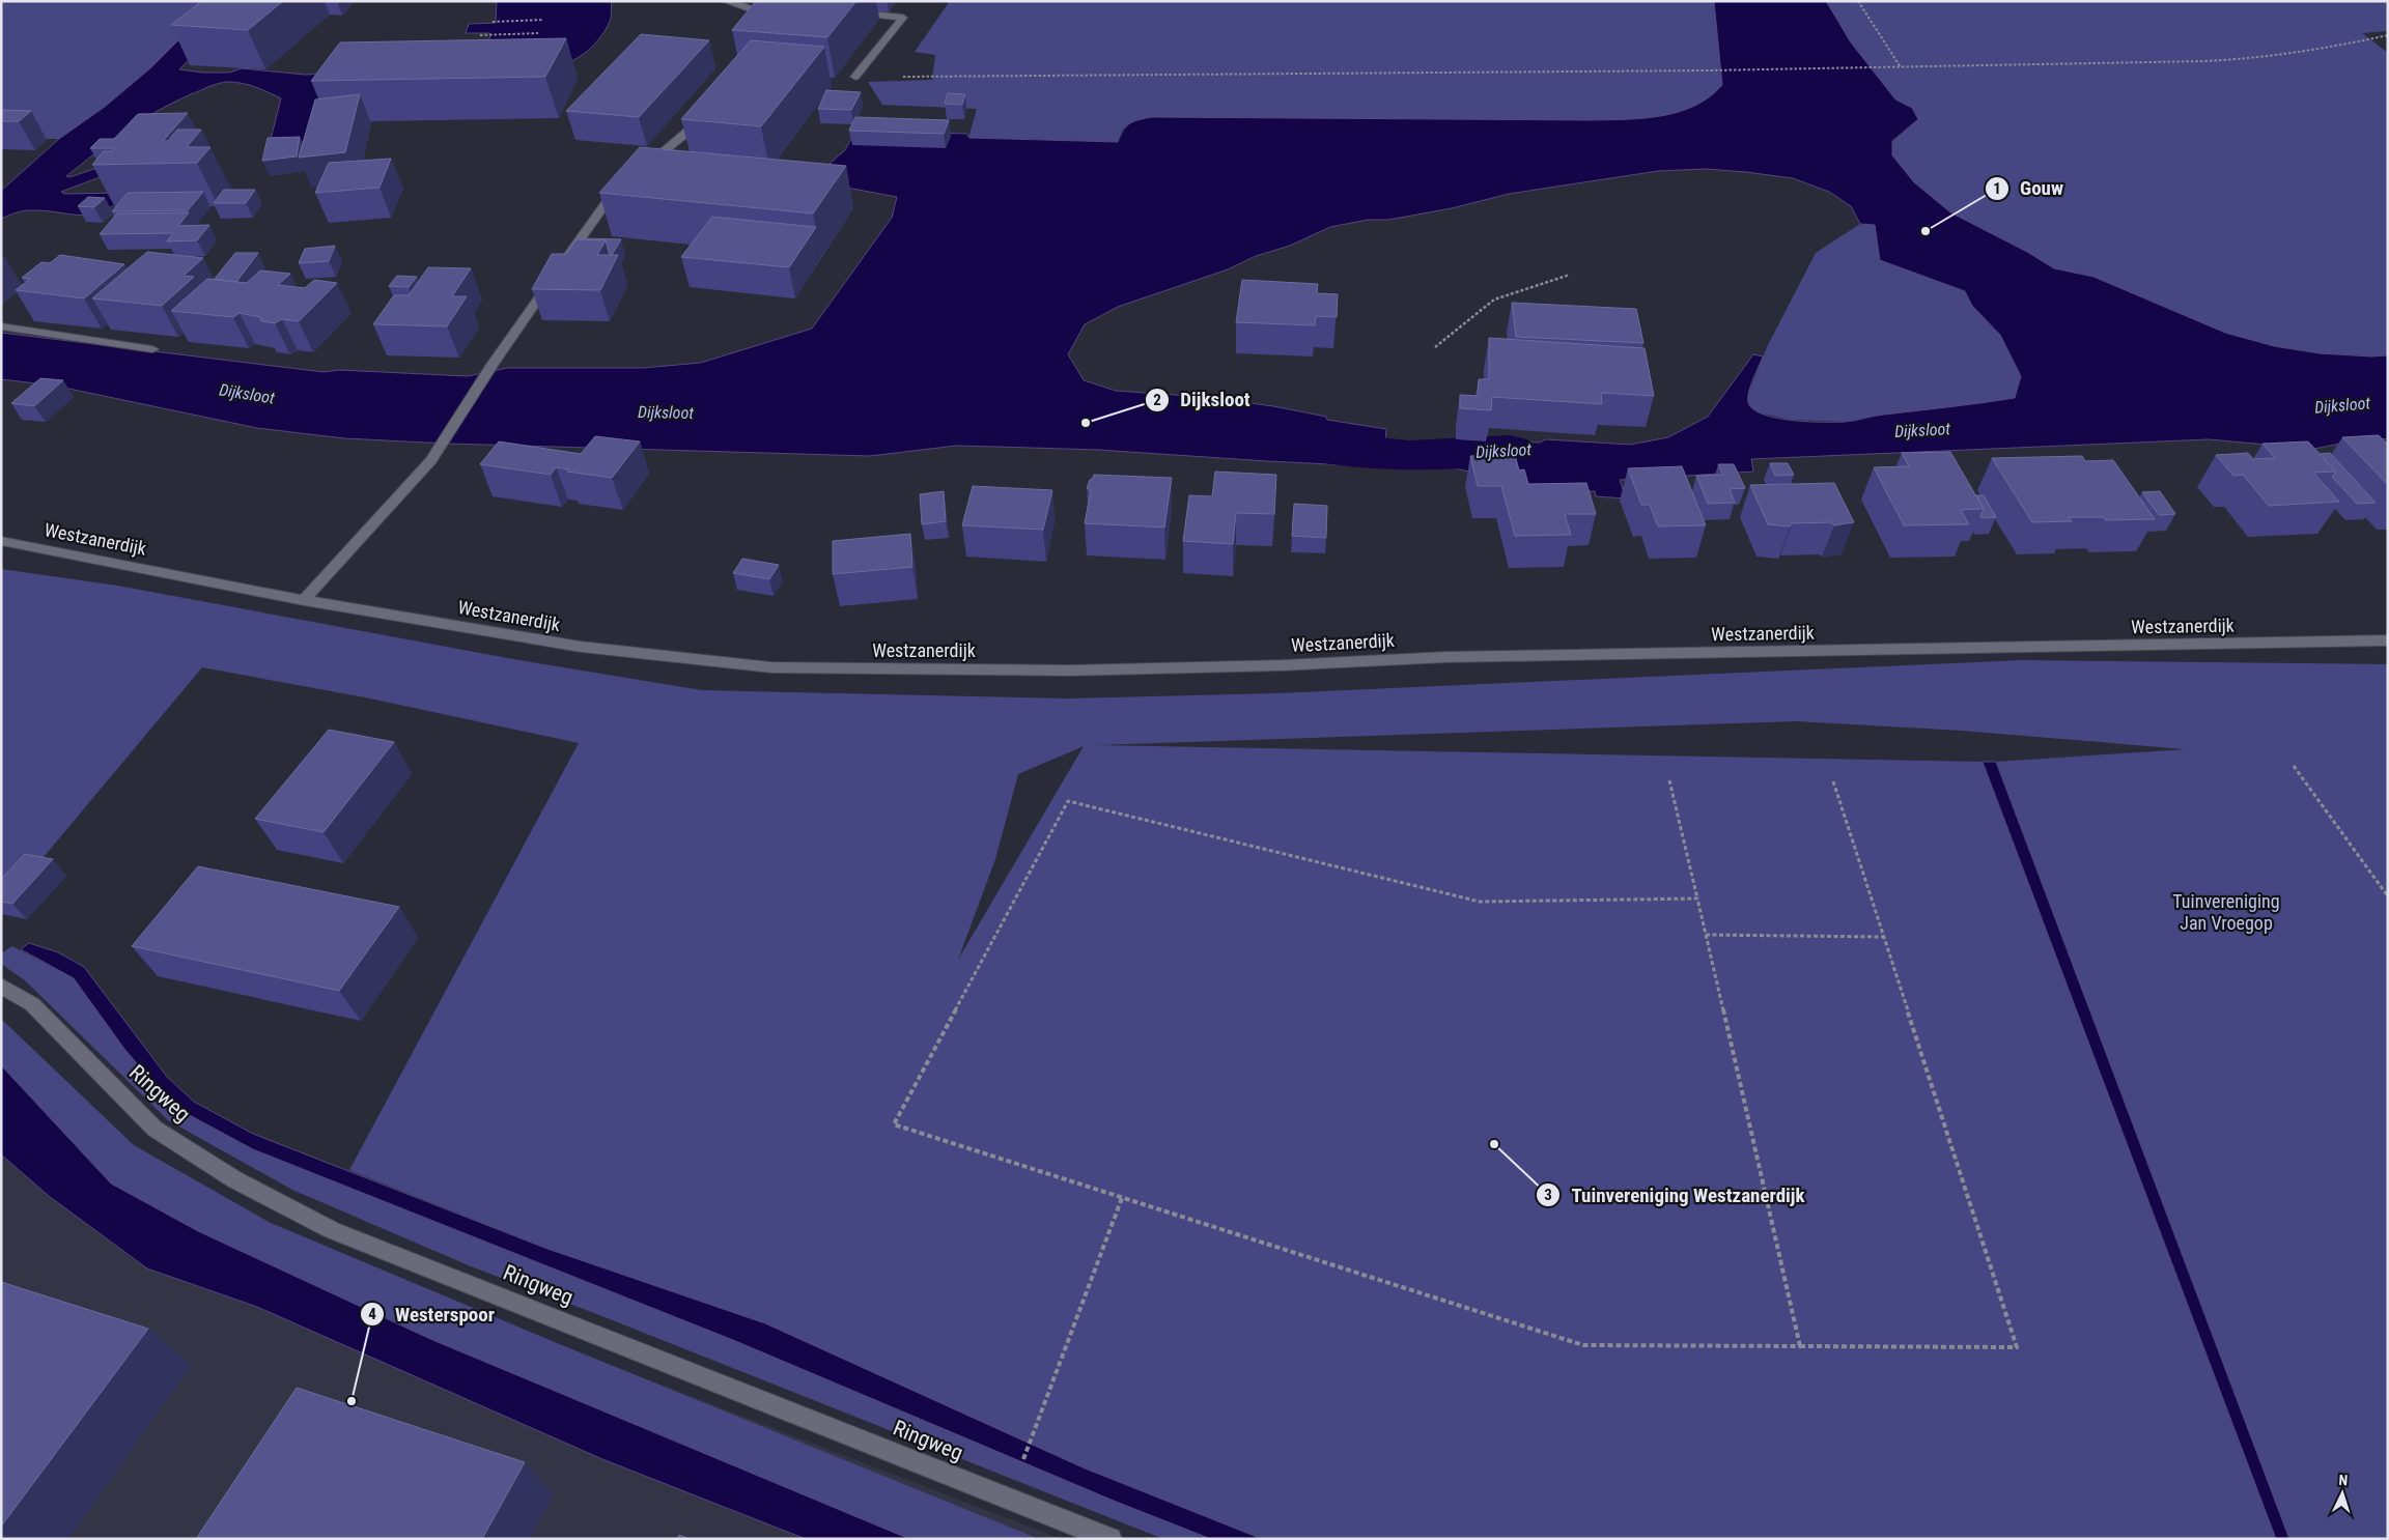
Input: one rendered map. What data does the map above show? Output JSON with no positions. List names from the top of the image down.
{
  "streets": {
    "street": ["Westzanerdijk", "Ringweg"]
  },
  "water": ["Dijksloot"],
  "parks": ["Tuinvereniging Jan Vroegop"],
  "places": [
    "Gouw",
    "Dijksloot",
    "Tuinvereniging Westzanerdijk",
    "Westerspoor"
  ],
  "north": "top"
}
